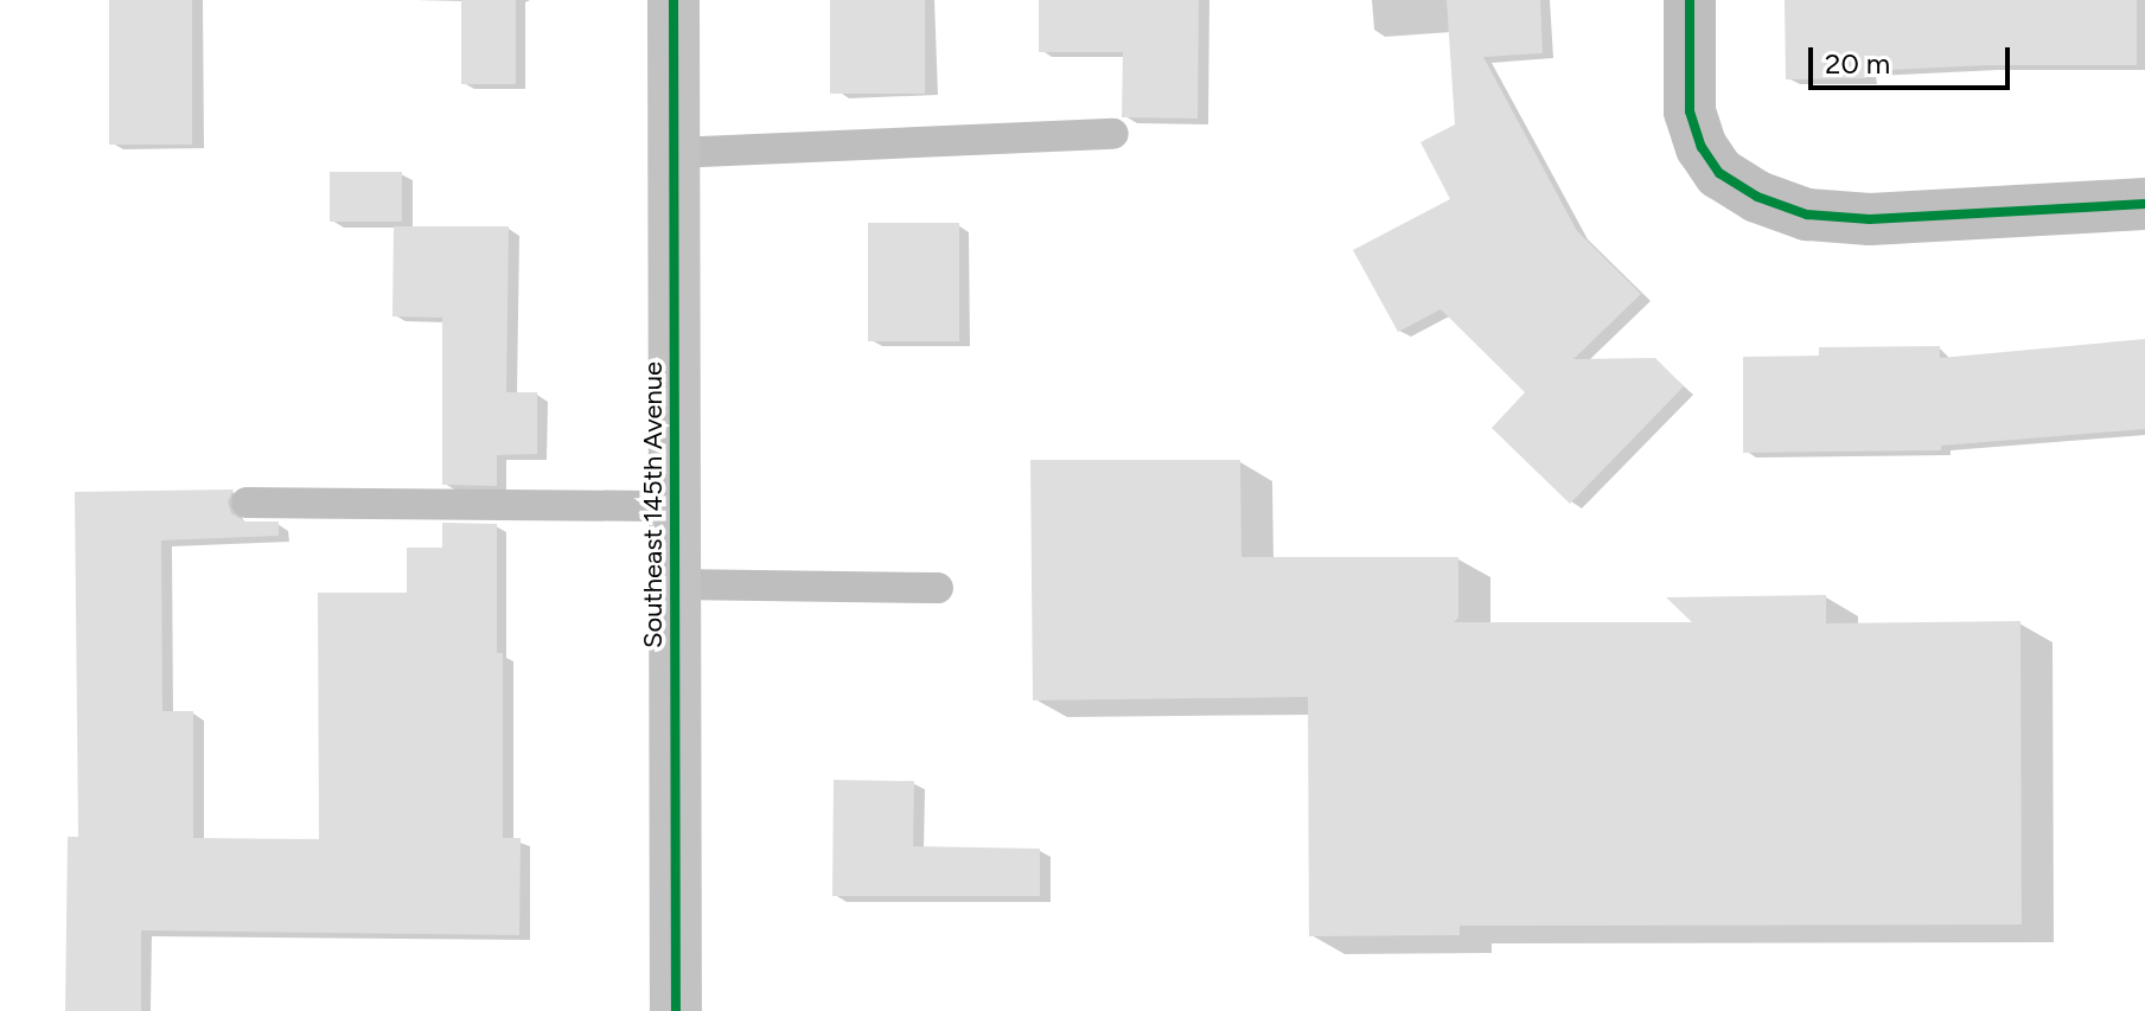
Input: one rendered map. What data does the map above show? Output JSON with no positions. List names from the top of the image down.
{
  "streets": {
    "street": ["Southeast 145th Avenue"]
  },
  "scale_bar": "20 m"
}
